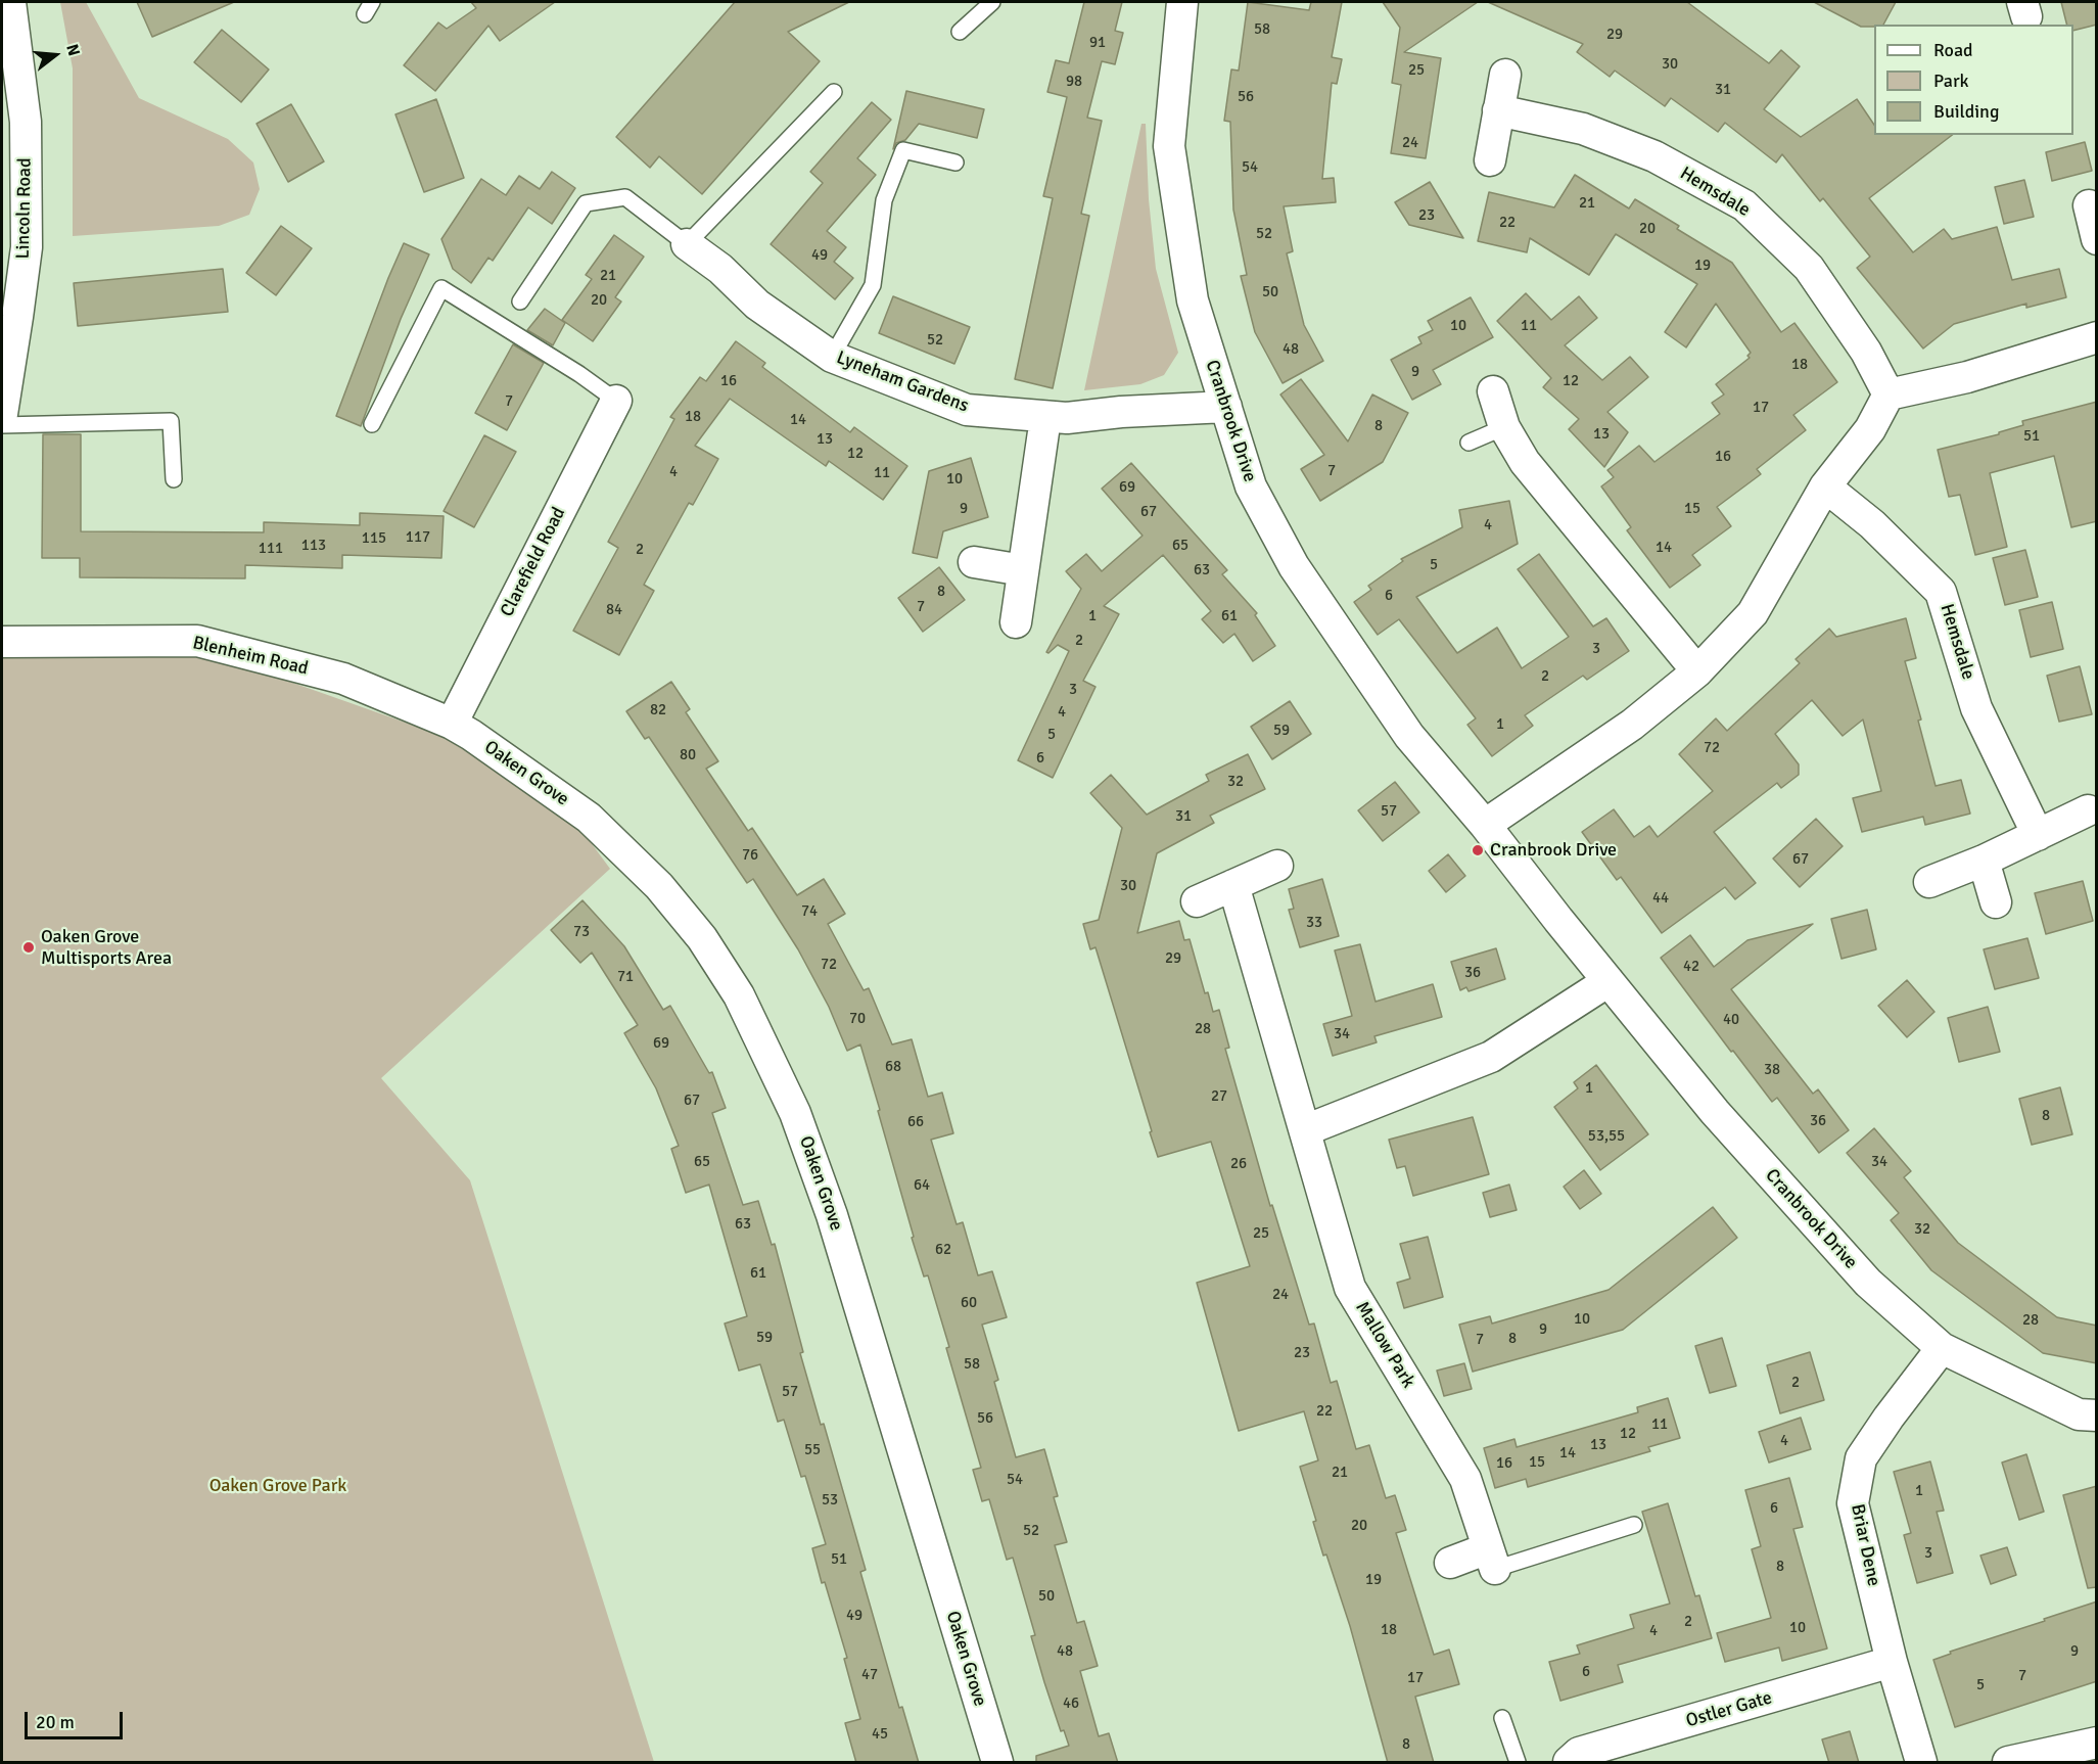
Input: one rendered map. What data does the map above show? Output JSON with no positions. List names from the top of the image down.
{
  "streets": {
    "street": [
      "Hemsdale",
      "Lincoln Road",
      "Lyneham Gardens",
      "Cranbrook Drive",
      "Clarefield Road",
      "Blenheim Road",
      "Oaken Grove",
      "Mallow Park",
      "Briar Dene",
      "Ostler Gate"
    ]
  },
  "crossings": [
    ["Lyneham Gardens", "Cranbrook Drive"],
    ["Cranbrook Drive", "Briar Dene"],
    ["Clarefield Road", "Blenheim Road"],
    ["Clarefield Road", "Oaken Grove"],
    ["Blenheim Road", "Oaken Grove"],
    ["Briar Dene", "Ostler Gate"]
  ],
  "parks": ["Oaken Grove Park"],
  "places": ["Cranbrook Drive", "Oaken Grove Multisports Area"],
  "house_numbers": [
    "58",
    "29",
    "91",
    "30",
    "25",
    "98",
    "31",
    "56",
    "24",
    "54",
    "21",
    "23",
    "22",
    "20",
    "52",
    "49",
    "19",
    "21",
    "50",
    "20",
    "10",
    "11",
    "52",
    "48",
    "18",
    "9",
    "16",
    "12",
    "7",
    "17",
    "18",
    "14",
    "8",
    "13",
    "51",
    "13",
    "12",
    "16",
    "7",
    "4",
    "11",
    "10",
    "69",
    "9",
    "15",
    "67",
    "4",
    "117",
    "115",
    "113",
    "65",
    "14",
    "111",
    "2",
    "5",
    "63",
    "8",
    "6",
    "7",
    "84",
    "1",
    "61",
    "2",
    "3",
    "2",
    "3",
    "82",
    "4",
    "1",
    "59",
    "5",
    "72",
    "80",
    "6",
    "32",
    "57",
    "31",
    "76",
    "67",
    "30",
    "44",
    "74",
    "33",
    "73",
    "29",
    "72",
    "42",
    "36",
    "71",
    "70",
    "40",
    "28",
    "34",
    "69",
    "68",
    "38",
    "1",
    "27",
    "67",
    "8",
    "36",
    "66",
    "53,55",
    "65",
    "34",
    "26",
    "64",
    "63",
    "32",
    "25",
    "62",
    "61",
    "24",
    "60",
    "10",
    "28",
    "9",
    "59",
    "8",
    "7",
    "23",
    "58",
    "2",
    "57",
    "22",
    "56",
    "11",
    "12",
    "4",
    "13",
    "55",
    "14",
    "15",
    "16",
    "21",
    "54",
    "1",
    "53",
    "6",
    "20",
    "52",
    "3",
    "51",
    "8",
    "19",
    "50",
    "49",
    "2",
    "10",
    "18",
    "4",
    "48",
    "9",
    "6",
    "47",
    "7",
    "17",
    "5",
    "46",
    "45",
    "8"
  ],
  "legend": ["Road", "Park", "Building"],
  "scale_bar": "20 m",
  "north": "right"
}
